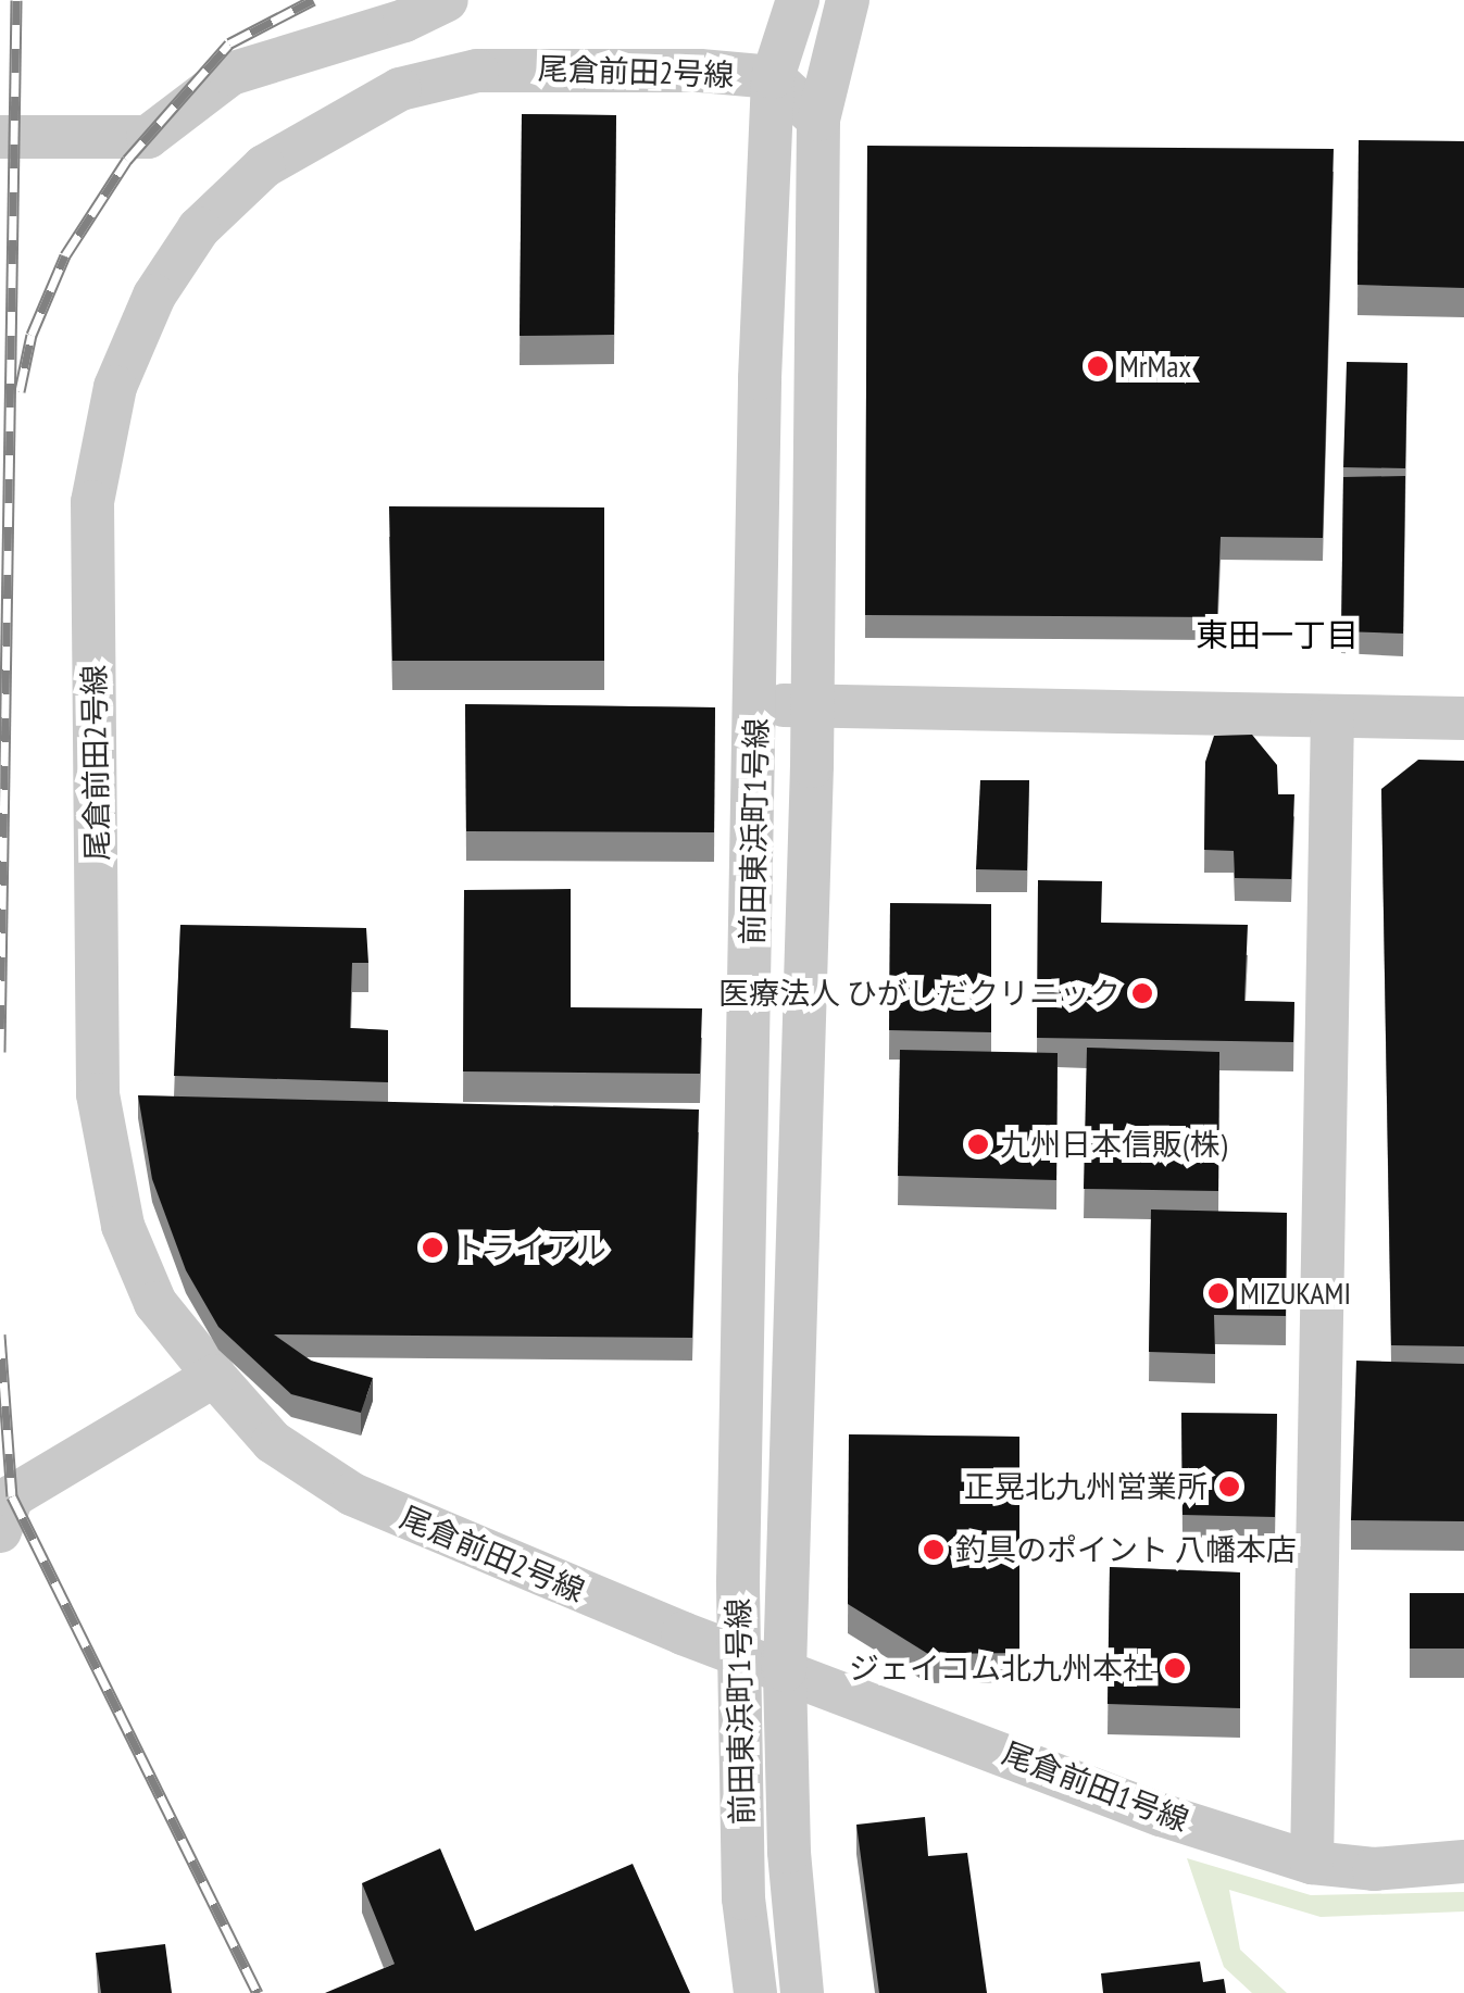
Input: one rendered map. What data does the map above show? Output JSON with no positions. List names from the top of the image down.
{
  "streets": {
    "street": ["尾倉前田2号線", "前田東浜町1号線", "尾倉前田1号線"]
  },
  "crossings": [
    ["尾倉前田2号線", "前田東浜町1号線"],
    ["尾倉前田2号線", "尾倉前田1号線"],
    ["前田東浜町1号線", "尾倉前田1号線"]
  ],
  "districts": ["東田一丁目"],
  "places": [
    "MrMax",
    "医療法人 ひがしだクリニック",
    "九州日本信販(株)",
    "トライアル",
    "MIZUKAMI",
    "正晃北九州営業所",
    "釣具のポイント 八幡本店",
    "ジェイコム北九州本社"
  ]
}
